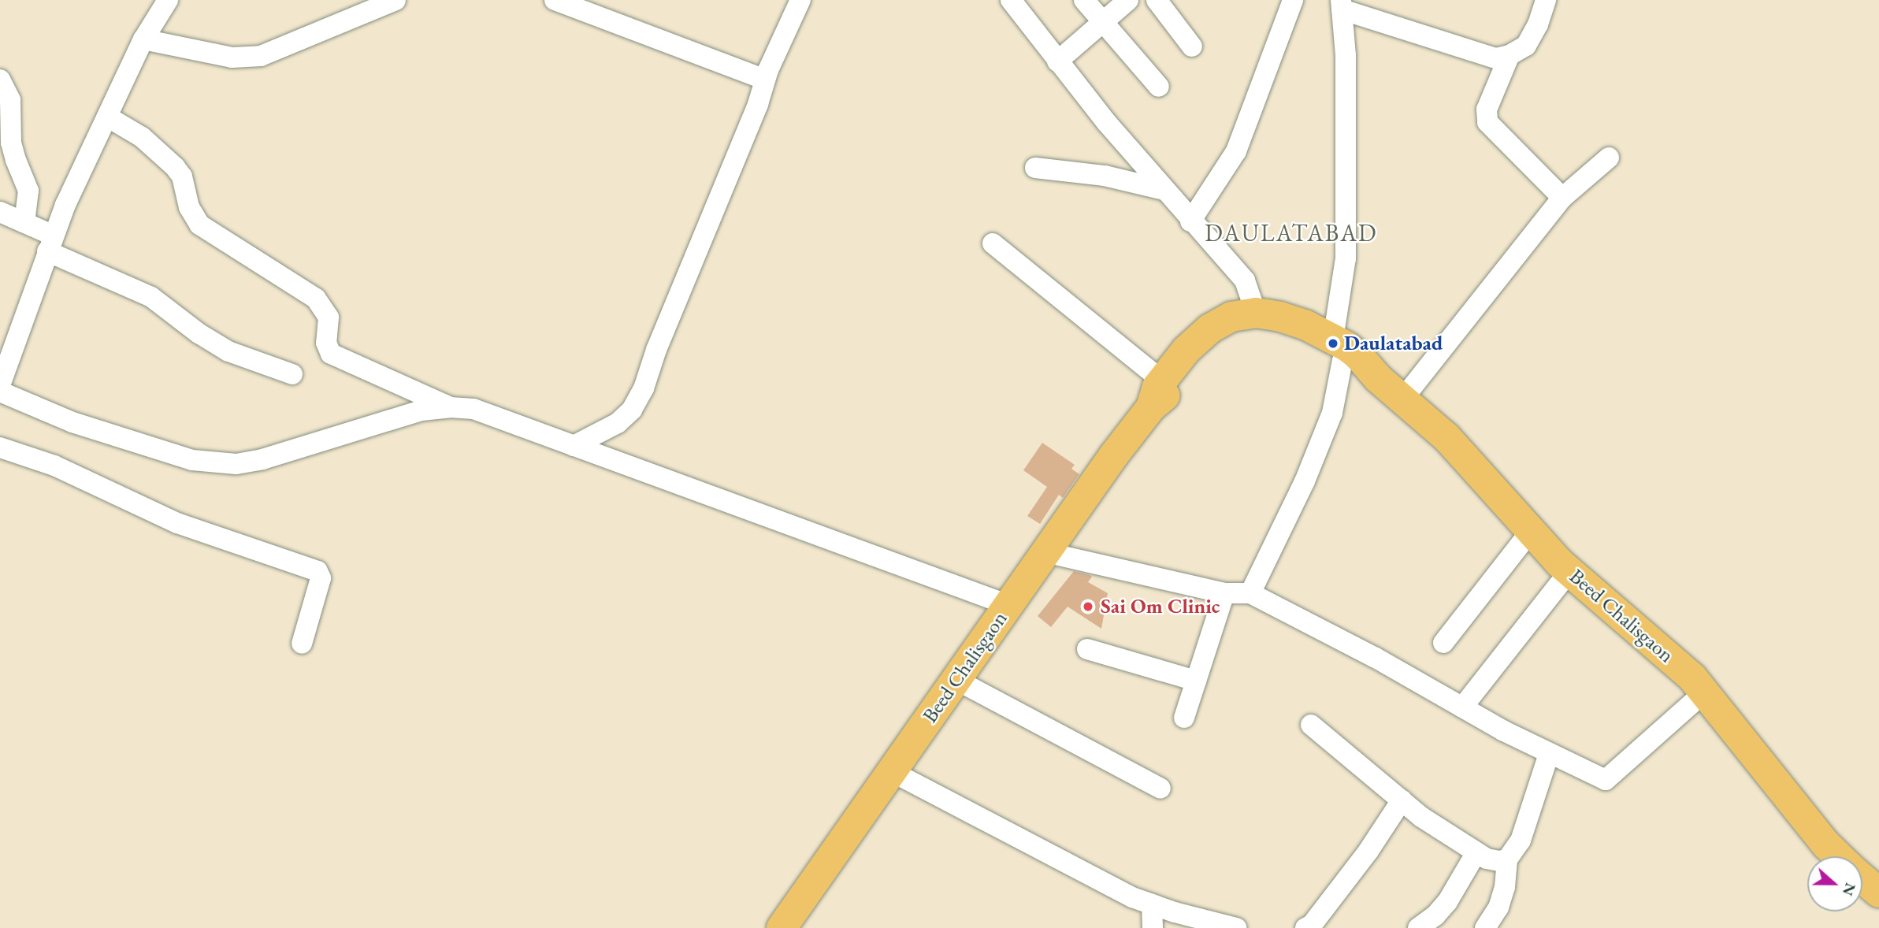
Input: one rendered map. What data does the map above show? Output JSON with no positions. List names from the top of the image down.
{
  "streets": {
    "highway": ["Beed Chalisgaon"]
  },
  "districts": ["DAULATABAD"],
  "places": ["Daulatabad", "Sai Om Clinic"],
  "north": "right"
}
